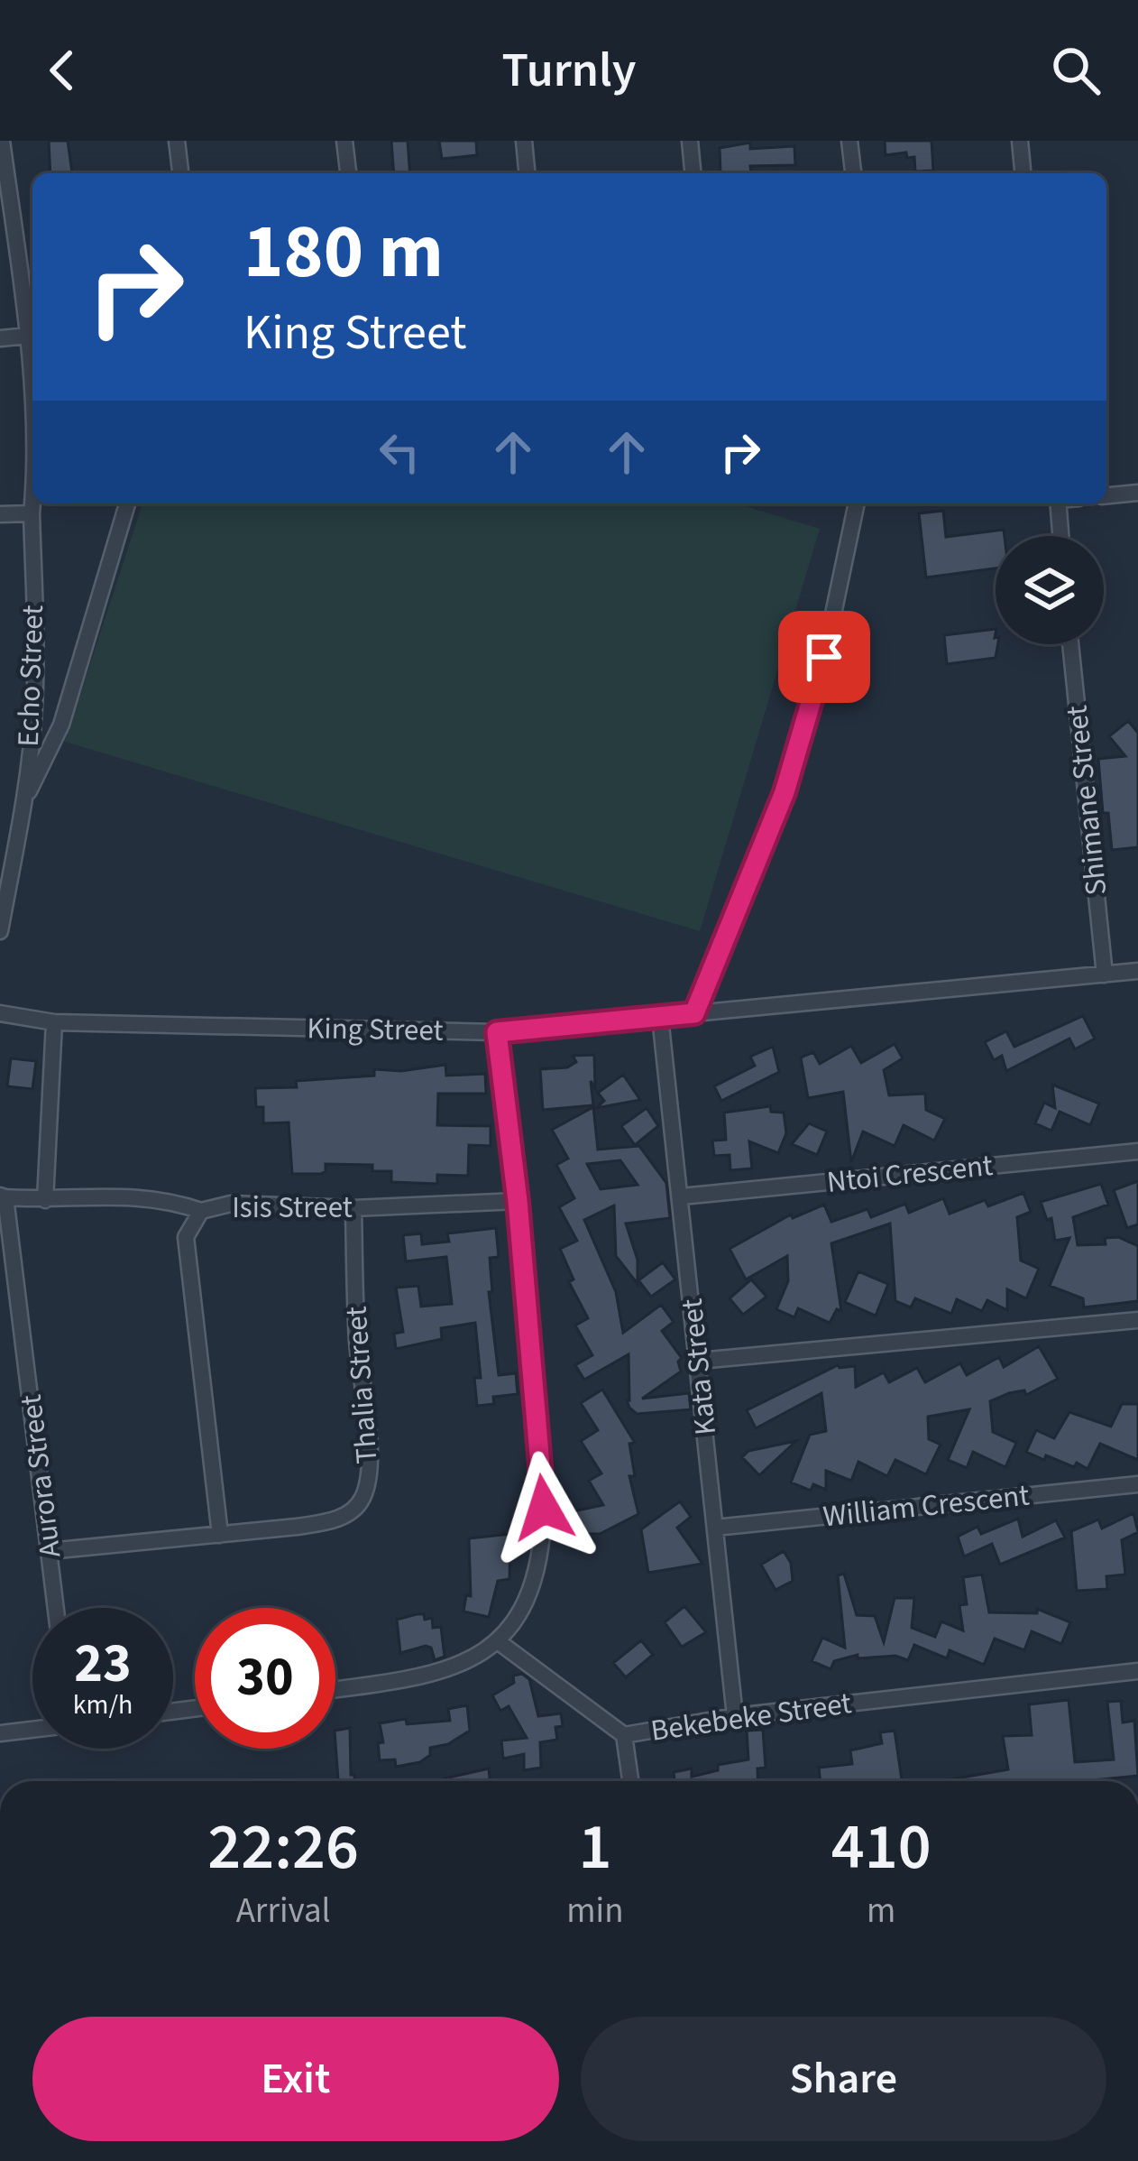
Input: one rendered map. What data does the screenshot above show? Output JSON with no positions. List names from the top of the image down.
{
  "streets": {
    "street": [
      "Echo Street",
      "Shimane Street",
      "King Street",
      "Ntoi Crescent",
      "Isis Street",
      "Kata Street",
      "Thalia Street",
      "Aurora Street",
      "William Crescent",
      "Bekebeke Street"
    ]
  },
  "crossings": [
    ["Shimane Street", "King Street"],
    ["King Street", "Kata Street"],
    ["Ntoi Crescent", "Kata Street"],
    ["Isis Street", "Thalia Street"],
    ["Kata Street", "William Crescent"],
    ["Kata Street", "Bekebeke Street"],
    ["Thalia Street", "Aurora Street"]
  ],
  "page": {
    "header": "Turnly",
    "turn": ["180 m", "King Street"],
    "speed": "23 km/h",
    "limit": "30",
    "eta": [
      "22:26",
      "Arrival",
      "1",
      "min",
      "410",
      "m"
    ],
    "buttons": ["Exit", "Share"]
  }
}
